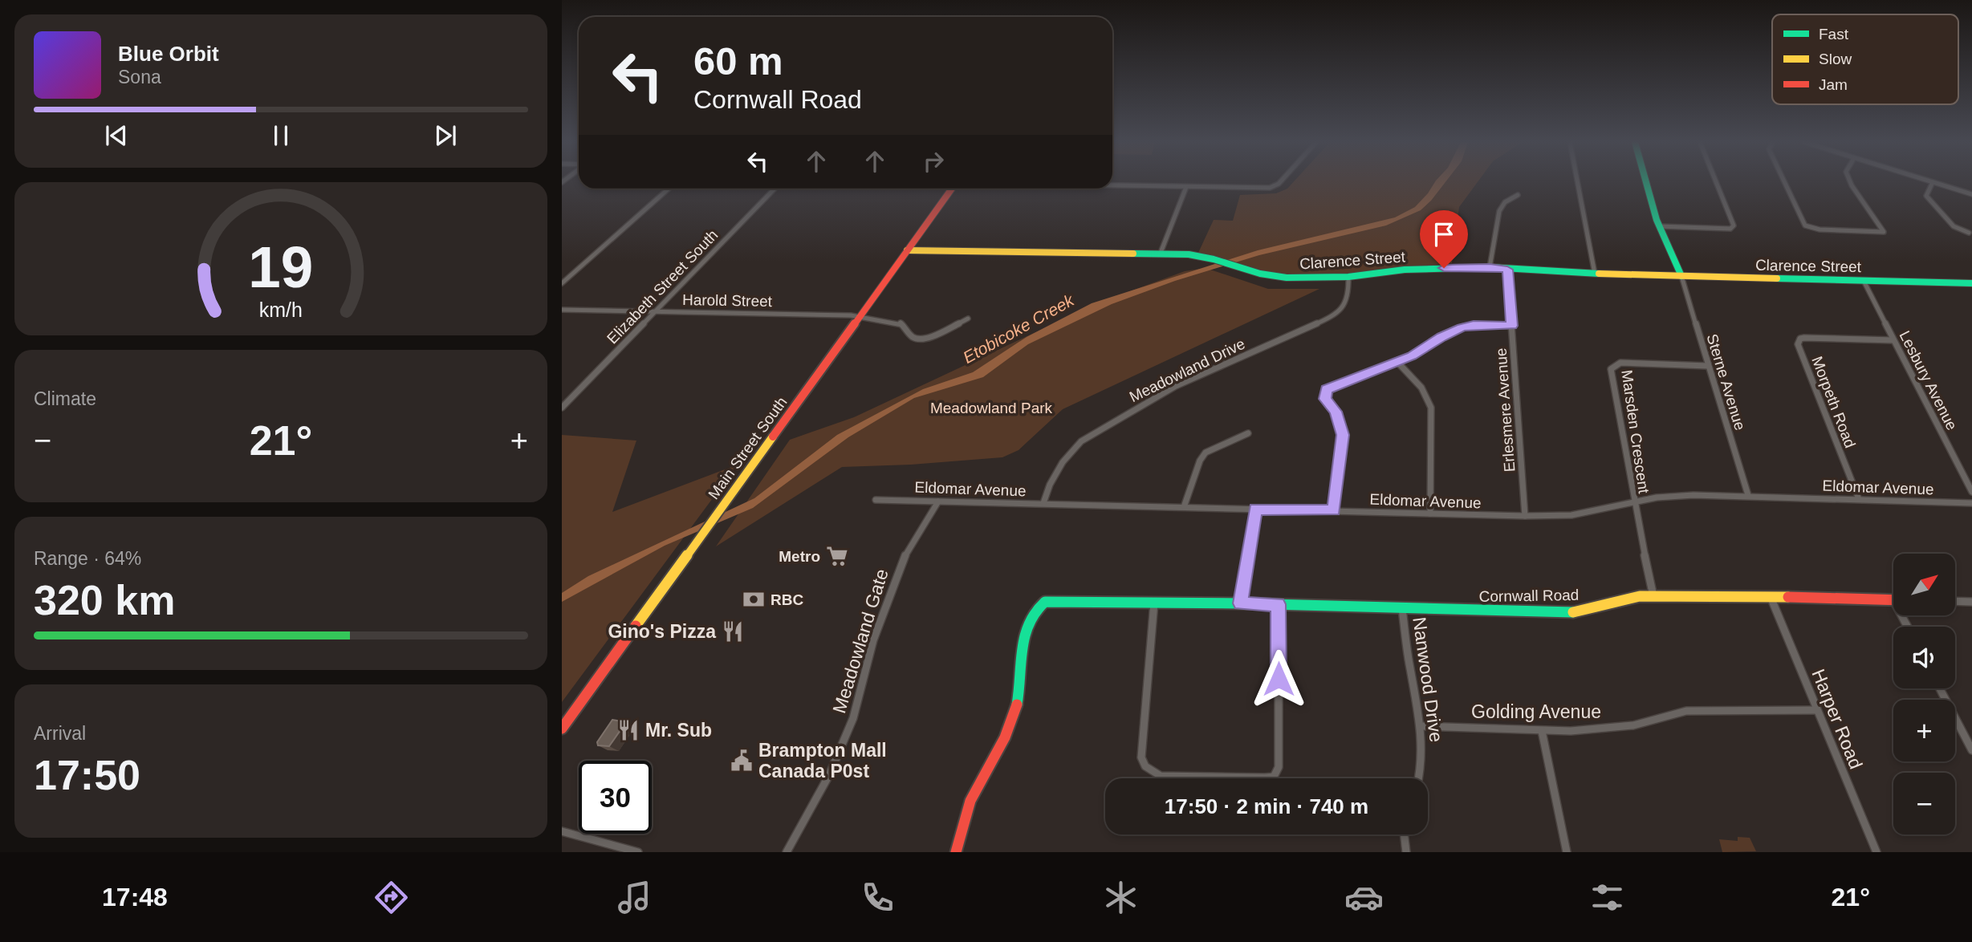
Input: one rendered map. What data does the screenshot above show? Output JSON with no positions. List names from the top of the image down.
{
  "streets": {
    "street": [
      "Clarence Street",
      "Elizabeth Street South",
      "Harold Street",
      "Meadowland Drive",
      "Lesbury Avenue",
      "Sterne Avenue",
      "Morpeth Road",
      "Erlesmere Avenue",
      "Marsden Crescent",
      "Main Street South",
      "Eldomar Avenue",
      "Cornwall Road",
      "Meadowland Gate",
      "Nanwood Drive",
      "Golding Avenue",
      "Harper Road"
    ]
  },
  "crossings": [
    ["Clarence Street", "Meadowland Drive"],
    ["Clarence Street", "Lesbury Avenue"],
    ["Clarence Street", "Sterne Avenue"],
    ["Clarence Street", "Erlesmere Avenue"],
    ["Clarence Street", "Main Street South"],
    ["Elizabeth Street South", "Harold Street"],
    ["Harold Street", "Main Street South"],
    ["Meadowland Drive", "Eldomar Avenue"],
    ["Lesbury Avenue", "Morpeth Road"],
    ["Sterne Avenue", "Marsden Crescent"],
    ["Sterne Avenue", "Eldomar Avenue"],
    ["Morpeth Road", "Eldomar Avenue"],
    ["Erlesmere Avenue", "Eldomar Avenue"],
    ["Marsden Crescent", "Eldomar Avenue"],
    ["Marsden Crescent", "Cornwall Road"],
    ["Eldomar Avenue", "Meadowland Gate"],
    ["Cornwall Road", "Nanwood Drive"],
    ["Cornwall Road", "Harper Road"],
    ["Nanwood Drive", "Golding Avenue"],
    ["Golding Avenue", "Harper Road"]
  ],
  "water": ["Etobicoke Creek"],
  "parks": ["Meadowland Park"],
  "places": {
    "supermarket": ["Metro"],
    "bank": ["RBC"],
    "restaurant": ["Gino's Pizza", "Mr. Sub"],
    "public building": ["Brampton Mall Canada P0st"]
  },
  "legend": ["Fast", "Slow", "Jam"],
  "north": "top right",
  "page": {
    "turn": ["60 m", "Cornwall Road"],
    "song": ["Blue Orbit", "Sona"],
    "tile": [
      "Climate",
      ["Range · 64%", "320 km"],
      ["Arrival", "17:50"]
    ],
    "heat": ["−", "21°", "+"],
    "map_buttons": ["+", "−"],
    "limit": "30",
    "trip": "17:50 · 2 min · 740 m",
    "tabs": ["17:48", "21°"],
    "gauge": ["19", "km/h"]
  }
}
